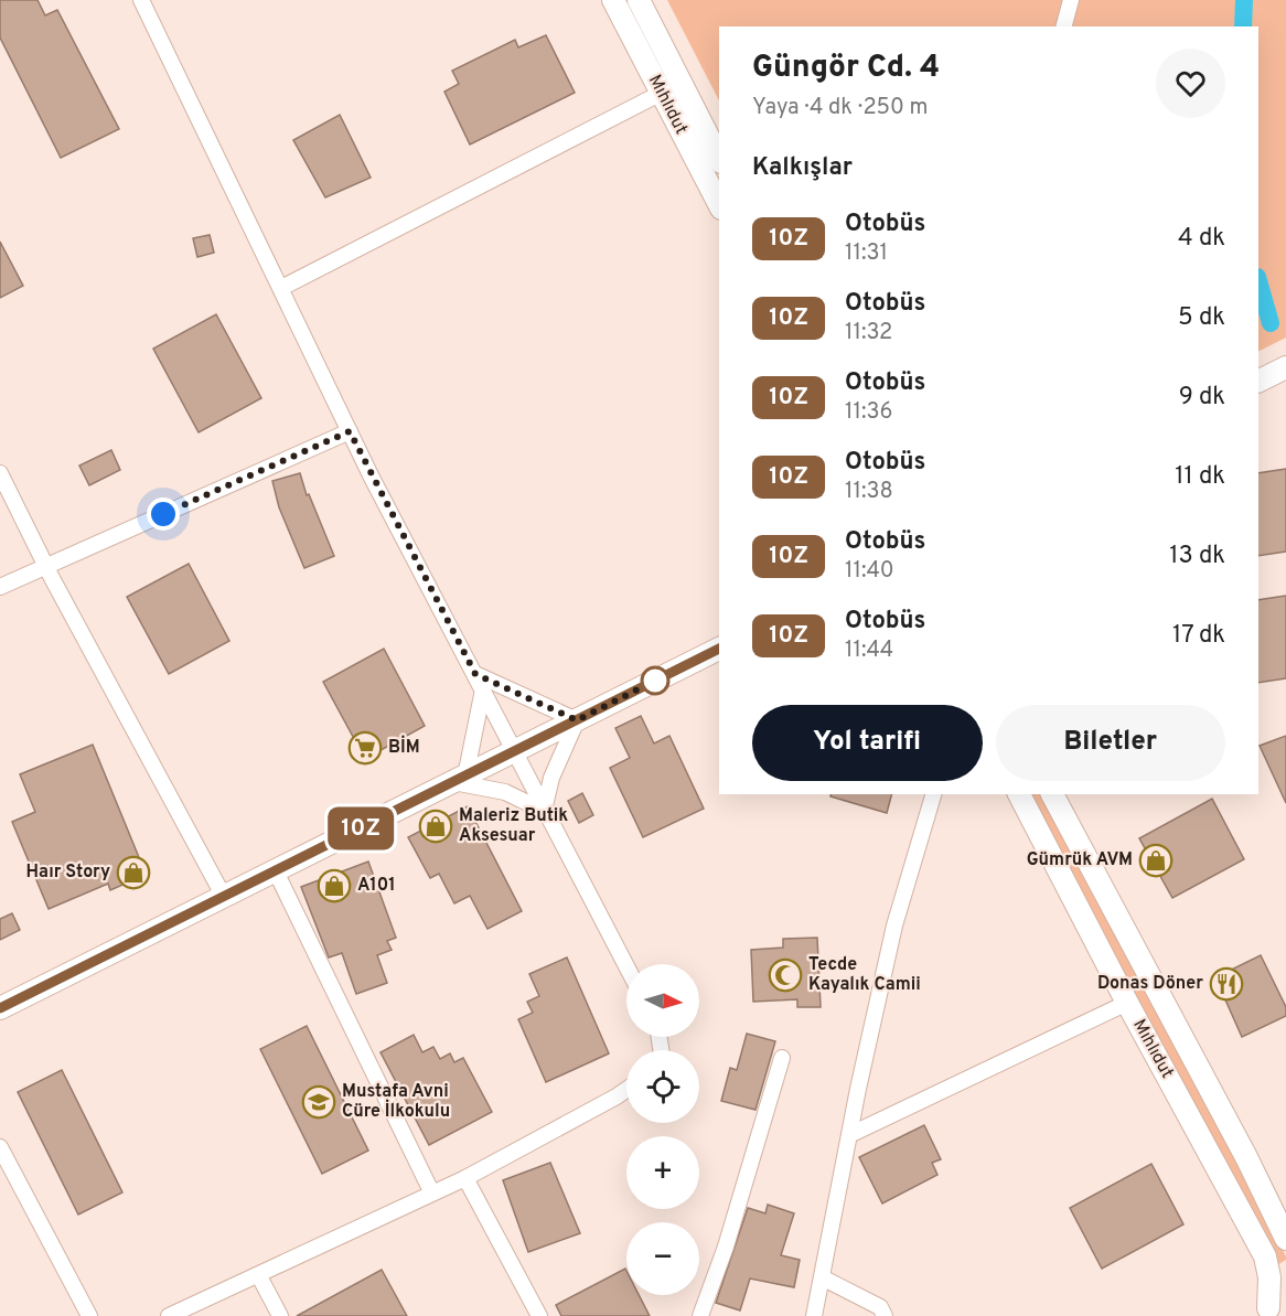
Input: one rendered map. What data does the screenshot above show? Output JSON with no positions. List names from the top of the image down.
{
  "streets": {
    "main road": ["Mıhlıdut"]
  },
  "places": {
    "supermarket": ["BİM"],
    "shop": [
      "Maleriz Butik Aksesuar",
      "Gümrük AVM",
      "Haır Story",
      "A101"
    ],
    "mosque": ["Tecde Kayalık Camii"],
    "restaurant": ["Donas Döner"],
    "school or university": ["Mustafa Avni Cüre İlkokulu"]
  },
  "lines": ["bus line 10Z"],
  "north": "right",
  "page": {
    "on_map": "10Z",
    "heading": [
      ["Güngör Cd. 4", "Yaya · 4 dk · 250 m"],
      "Kalkışlar"
    ],
    "list": [
      {
        "mark": "10Z",
        "name": "Otobüs",
        "note": "11:31",
        "value": "4 dk"
      },
      {
        "mark": "10Z",
        "name": "Otobüs",
        "note": "11:32",
        "value": "5 dk"
      },
      {
        "mark": "10Z",
        "name": "Otobüs",
        "note": "11:36",
        "value": "9 dk"
      },
      {
        "mark": "10Z",
        "name": "Otobüs",
        "note": "11:38",
        "value": "11 dk"
      },
      {
        "mark": "10Z",
        "name": "Otobüs",
        "note": "11:40",
        "value": "13 dk"
      },
      {
        "mark": "10Z",
        "name": "Otobüs",
        "note": "11:44",
        "value": "17 dk"
      }
    ],
    "buttons": ["Yol tarifi", "Biletler"],
    "map_buttons": ["+", "−"]
  }
}
